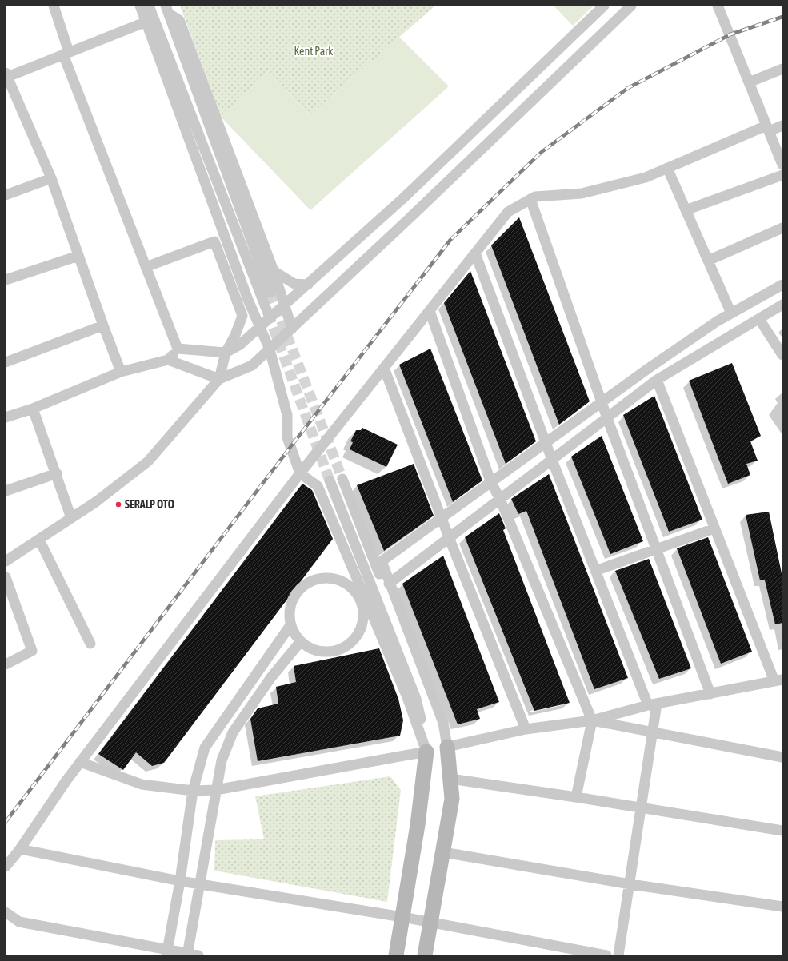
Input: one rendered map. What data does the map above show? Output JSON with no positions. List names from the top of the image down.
{
  "parks": ["Kent Park"],
  "places": ["SERALP OTO"]
}
